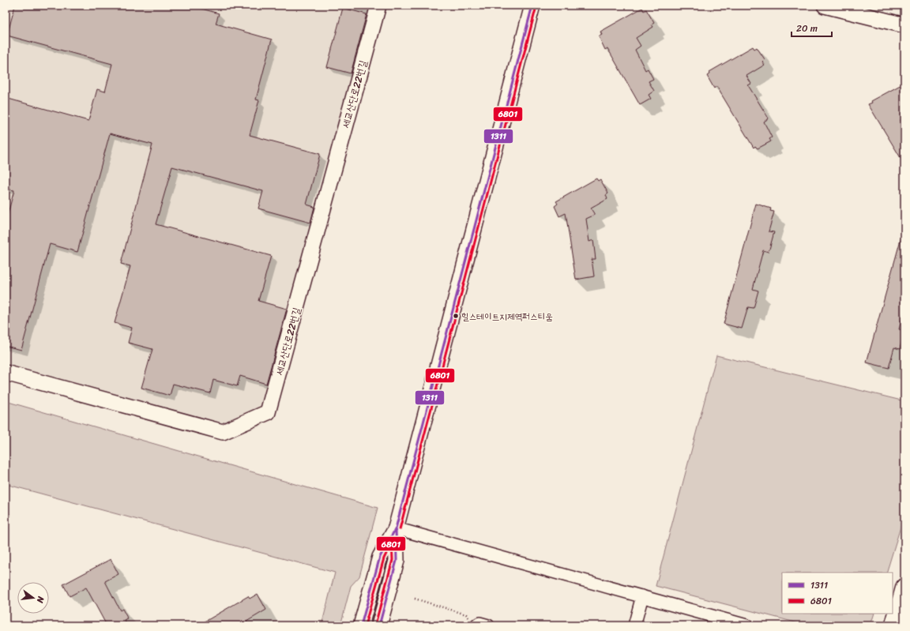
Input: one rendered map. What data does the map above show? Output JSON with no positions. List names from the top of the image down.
{
  "streets": {
    "street": ["세교산단로22번길"]
  },
  "places": ["힐스테이트지제역퍼스티움"],
  "lines": ["transit line 1311", "transit line 6801"],
  "legend": ["1311", "6801"],
  "scale_bar": "20 m",
  "north": "right"
}
